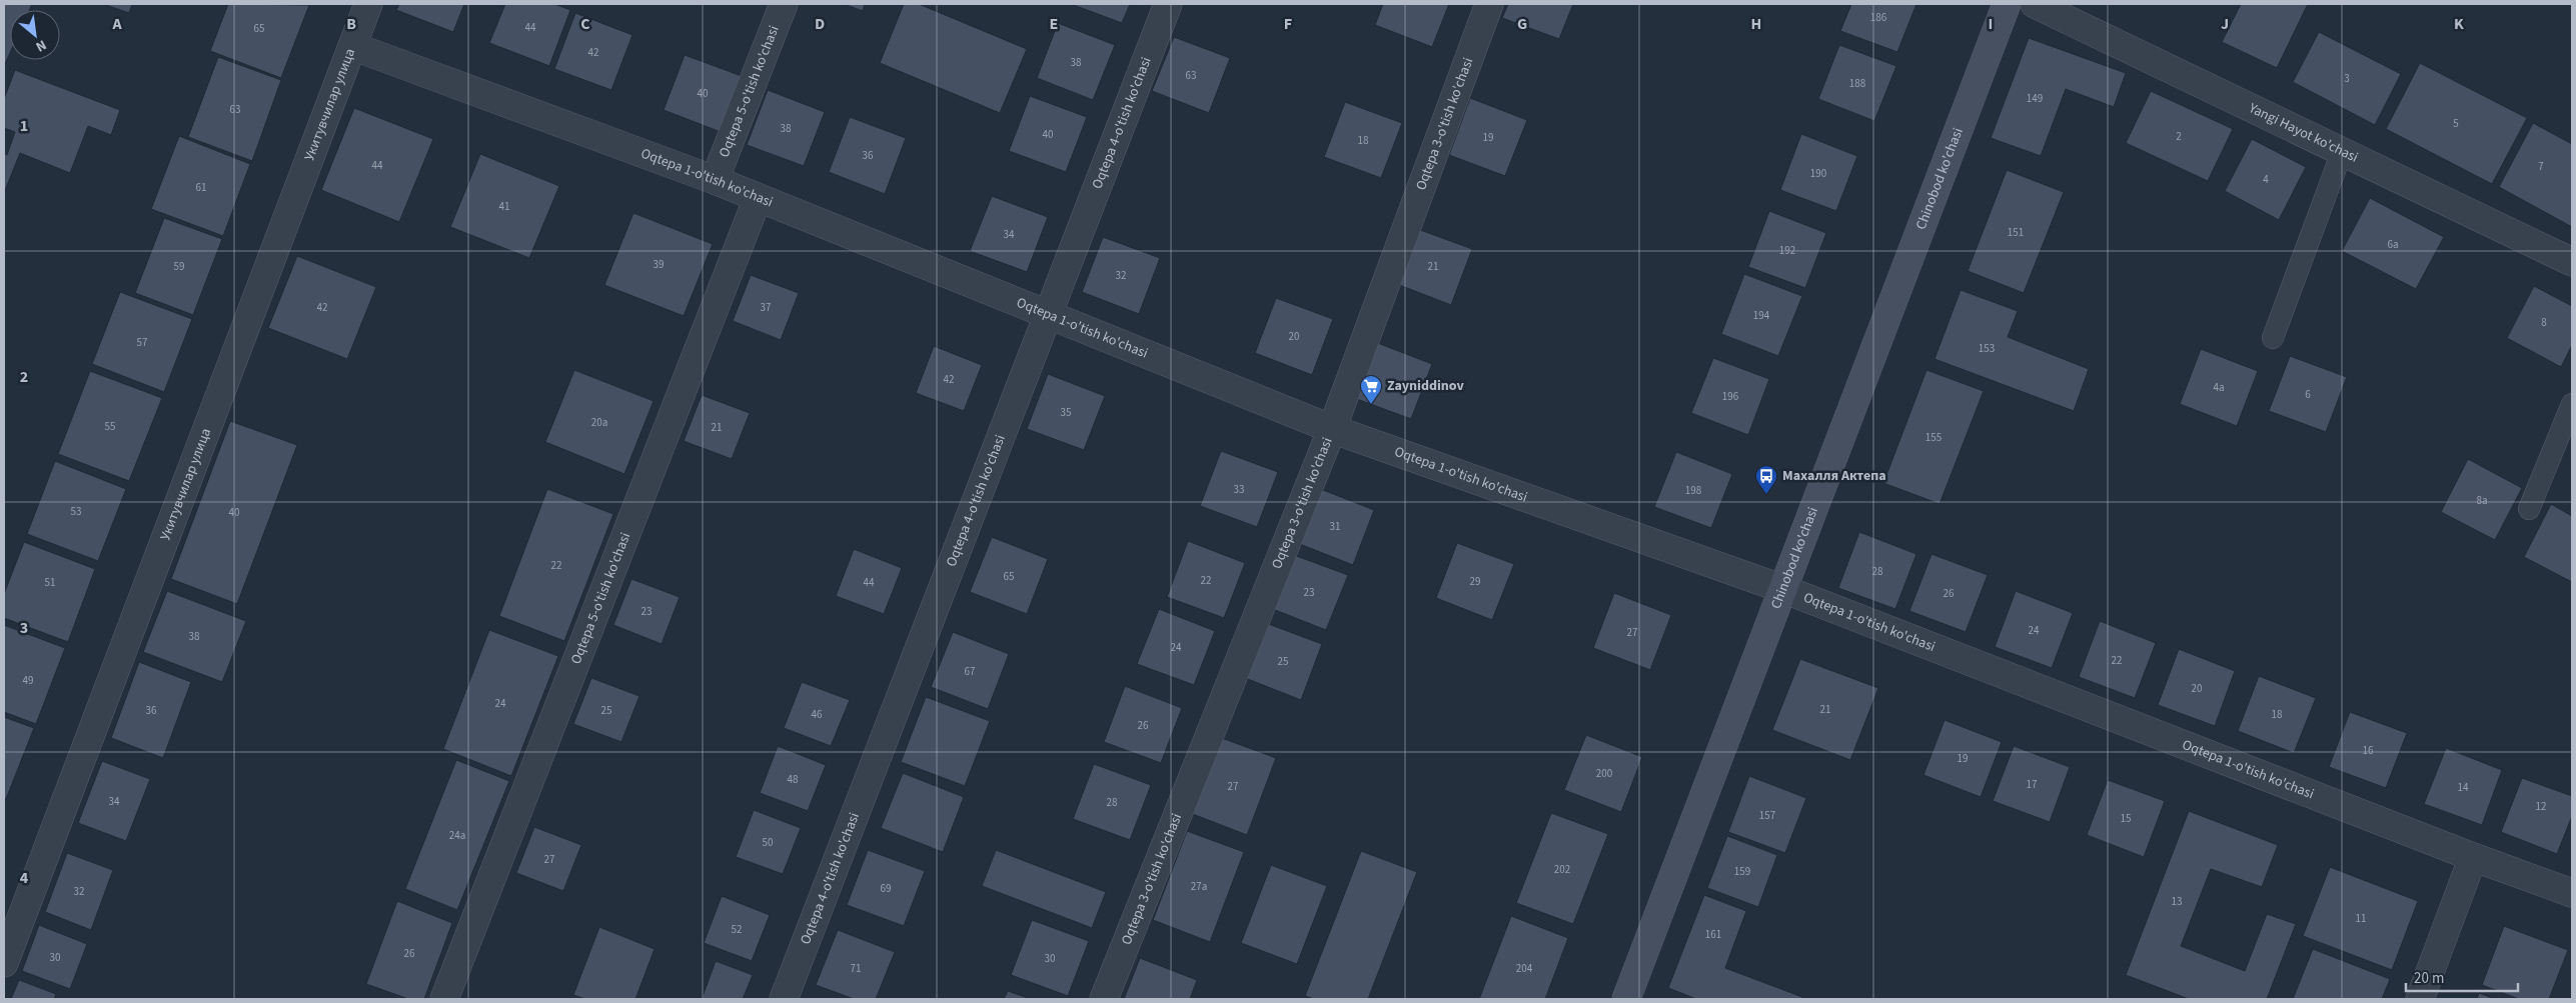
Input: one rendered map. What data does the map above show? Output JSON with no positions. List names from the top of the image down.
{
  "streets": {
    "street": [
      "Oqtepa 5-o'tish ko'chasi",
      "Укитувчилар улица",
      "Oqtepa 4-o'tish ko'chasi",
      "Oqtepa 3-o'tish ko'chasi",
      "Yangi Hayot ko'chasi",
      "Oqtepa 1-o'tish ko'chasi",
      "Chinobod ko'chasi"
    ]
  },
  "crossings": [
    ["Oqtepa 5-o'tish ko'chasi", "Oqtepa 1-o'tish ko'chasi"],
    ["Укитувчилар улица", "Oqtepa 1-o'tish ko'chasi"],
    ["Oqtepa 4-o'tish ko'chasi", "Oqtepa 1-o'tish ko'chasi"],
    ["Oqtepa 3-o'tish ko'chasi", "Oqtepa 1-o'tish ko'chasi"],
    ["Oqtepa 1-o'tish ko'chasi", "Chinobod ko'chasi"]
  ],
  "places": {
    "supermarket": ["Zayniddinov"],
    "bus stop": ["Махалля Актепа"]
  },
  "house_numbers": [
    "186",
    "44",
    "65",
    "42",
    "38",
    "63",
    "3",
    "188",
    "40",
    "149",
    "63",
    "5",
    "38",
    "40",
    "2",
    "19",
    "18",
    "36",
    "44",
    "7",
    "190",
    "4",
    "61",
    "41",
    "151",
    "34",
    "6a",
    "192",
    "39",
    "59",
    "21",
    "32",
    "42",
    "37",
    "194",
    "8",
    "20",
    "57",
    "153",
    "42",
    "4a",
    "6",
    "196",
    "35",
    "20a",
    "55",
    "21",
    "155",
    "33",
    "198",
    "8a",
    "53",
    "40",
    "31",
    "22",
    "28",
    "65",
    "22",
    "29",
    "51",
    "44",
    "23",
    "26",
    "23",
    "24",
    "27",
    "38",
    "24",
    "22",
    "25",
    "67",
    "49",
    "20",
    "24",
    "21",
    "36",
    "25",
    "46",
    "18",
    "26",
    "16",
    "19",
    "200",
    "48",
    "17",
    "27",
    "14",
    "34",
    "28",
    "12",
    "157",
    "15",
    "24a",
    "50",
    "27",
    "202",
    "159",
    "27a",
    "69",
    "32",
    "13",
    "11",
    "52",
    "161",
    "26",
    "30",
    "30",
    "71",
    "204"
  ],
  "scale_bar": "20 m",
  "north": "bottom right",
  "grid": {
    "columns": [
      "A",
      "B",
      "C",
      "D",
      "E",
      "F",
      "G",
      "H",
      "I",
      "J",
      "K"
    ],
    "rows": [
      "1",
      "2",
      "3",
      "4"
    ]
  }
}
